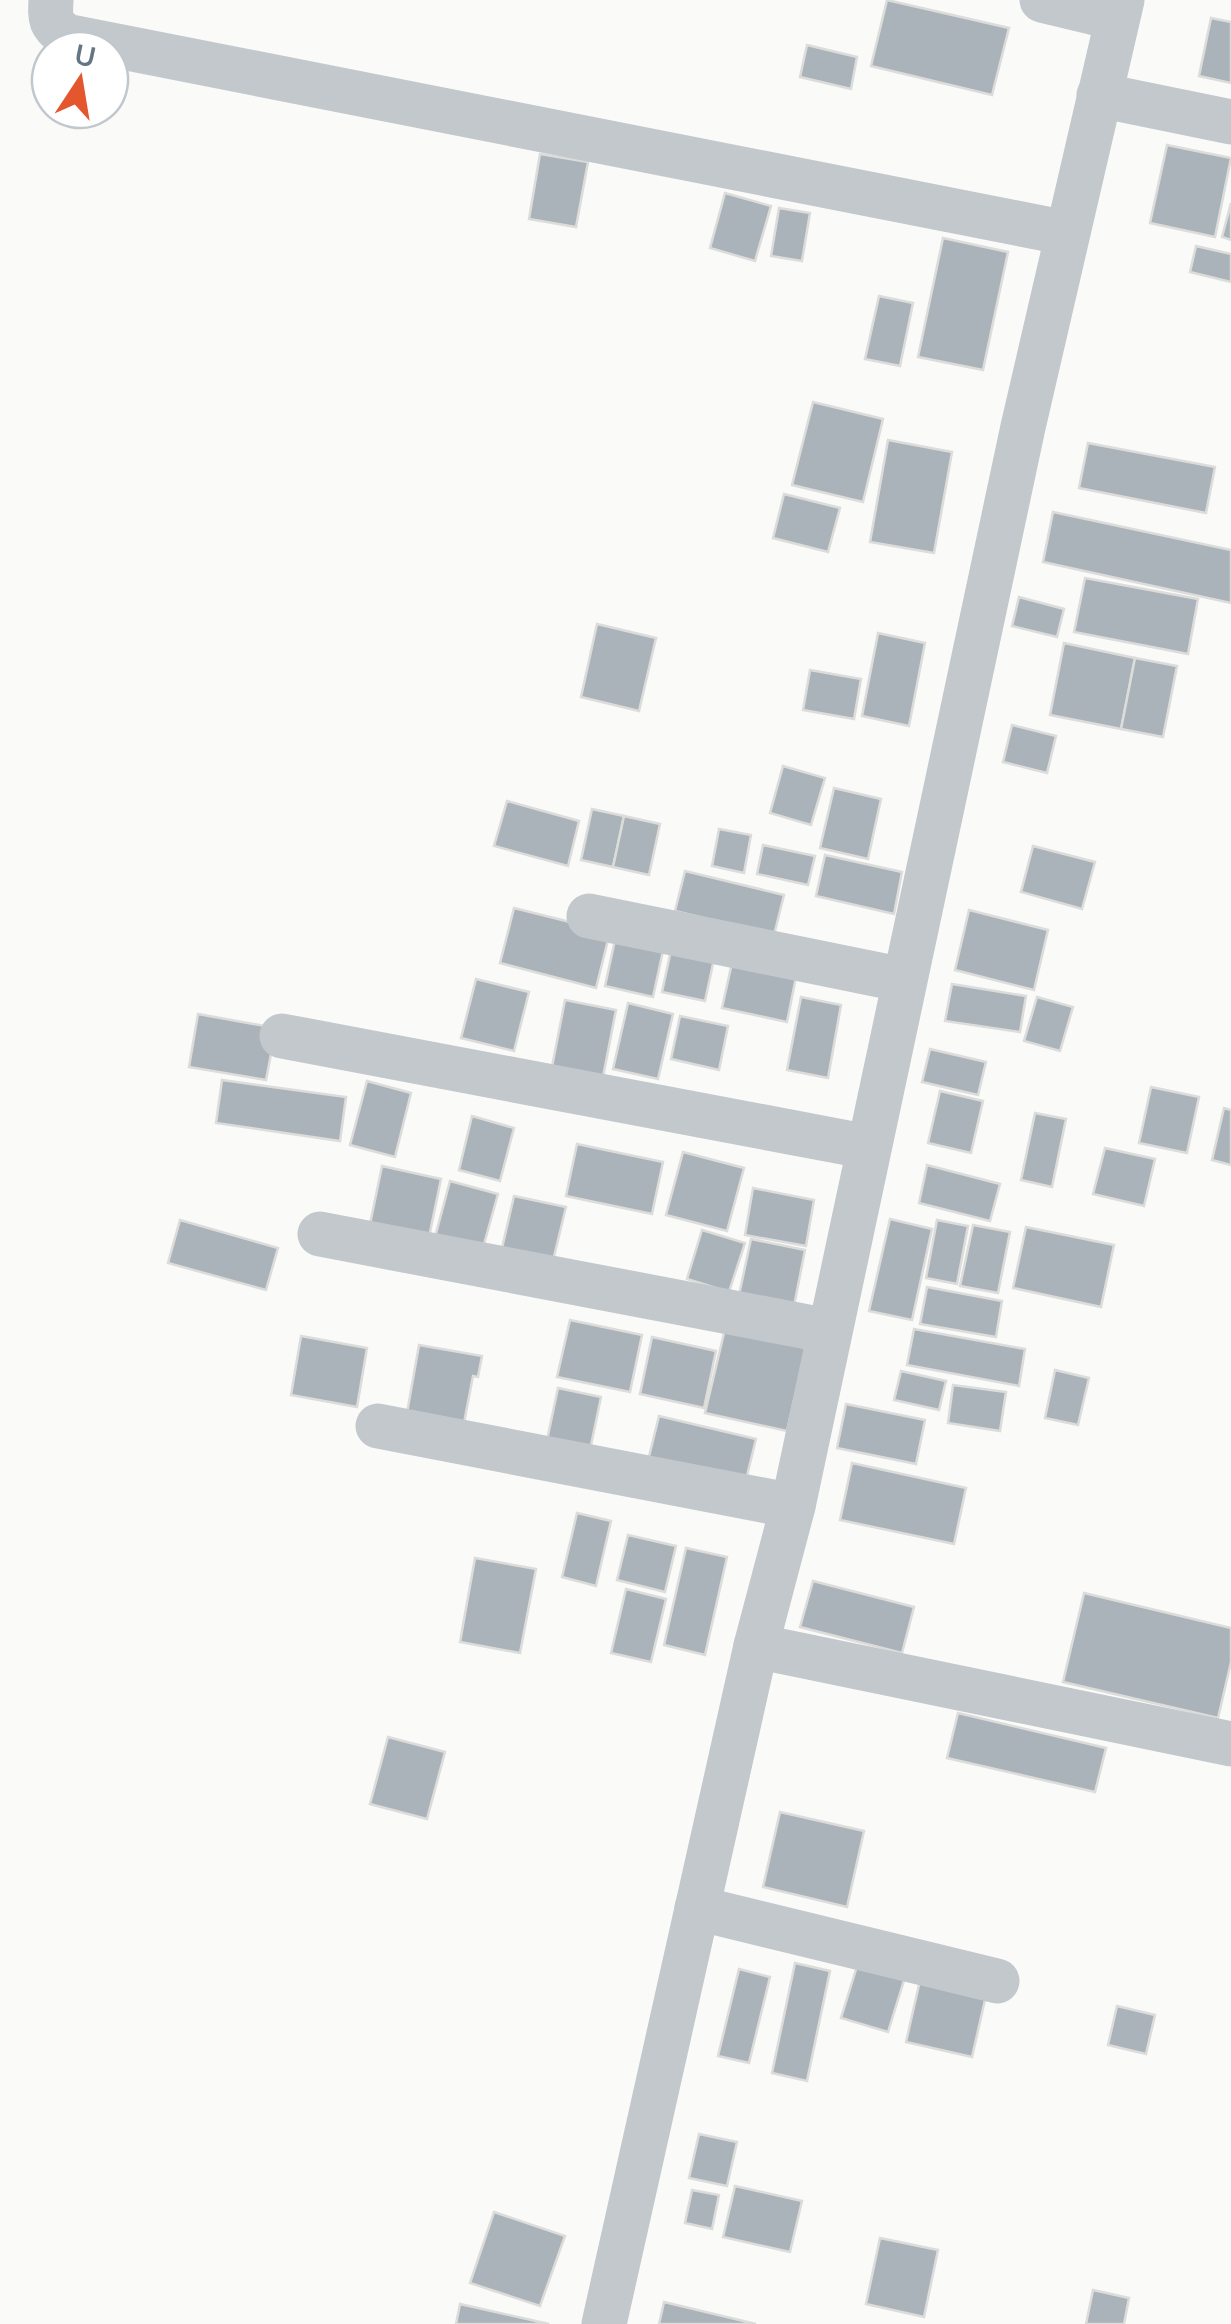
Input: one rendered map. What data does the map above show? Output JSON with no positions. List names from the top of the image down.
{
  "north": "top"
}
